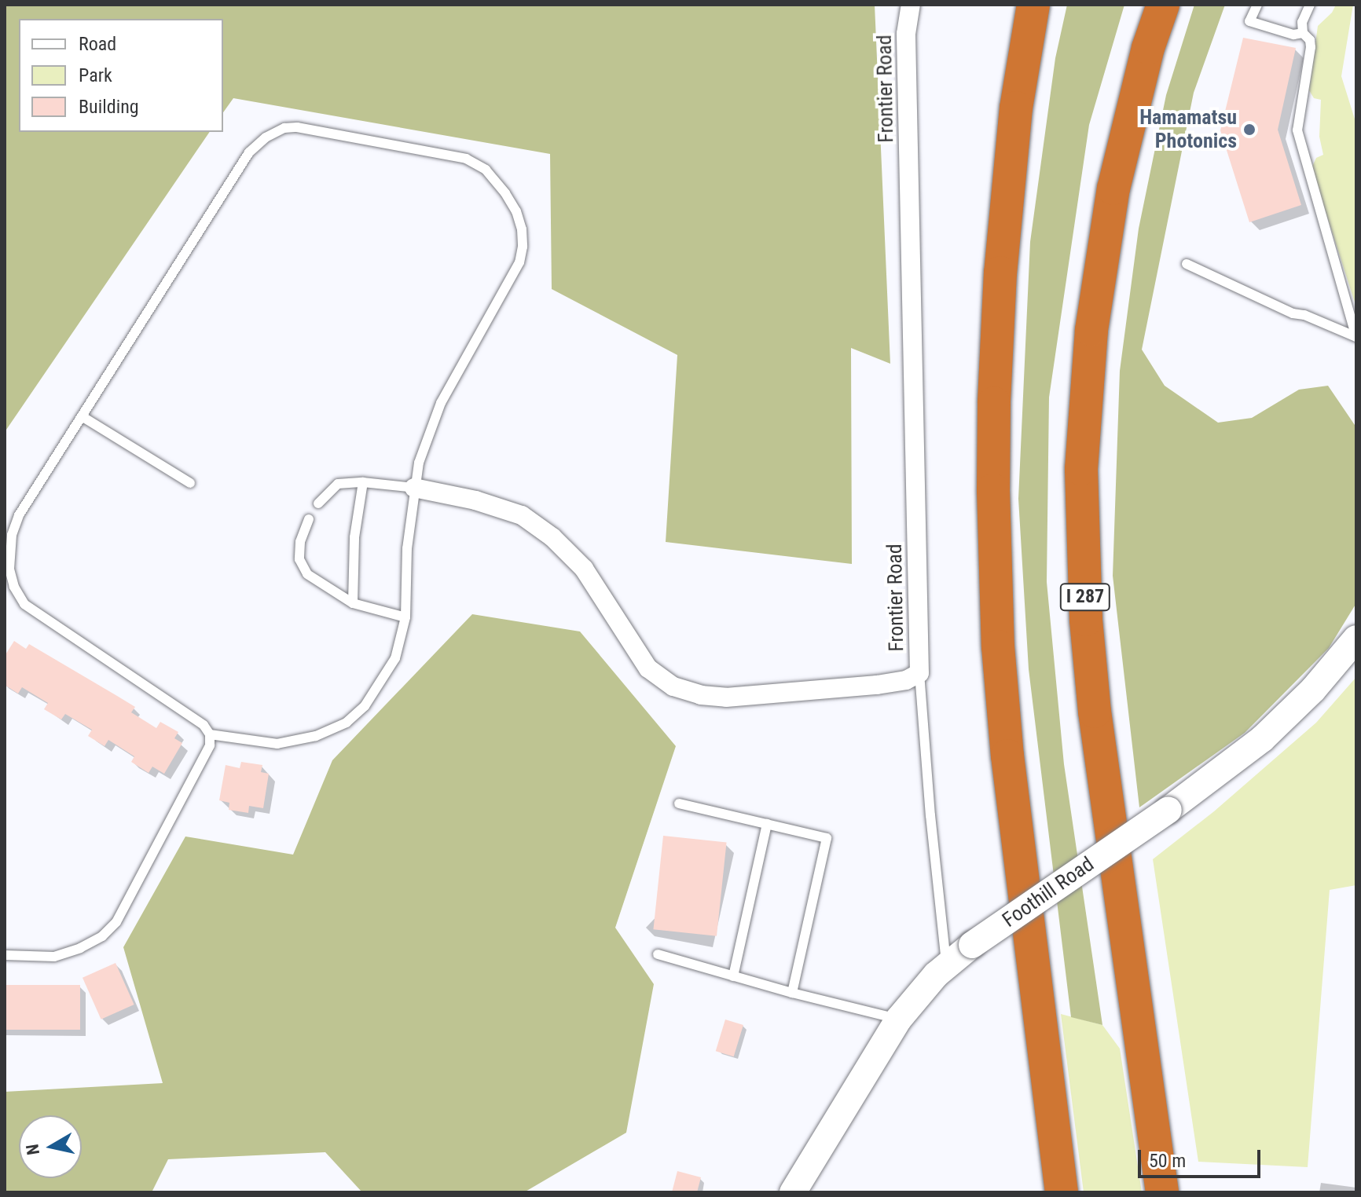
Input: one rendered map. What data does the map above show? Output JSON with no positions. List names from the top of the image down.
{
  "streets": {
    "highway": ["I 287"],
    "street": ["Frontier Road", "Foothill Road"]
  },
  "places": ["Hamamatsu Photonics"],
  "legend": ["Road", "Park", "Building"],
  "scale_bar": "50 m",
  "north": "left"
}
